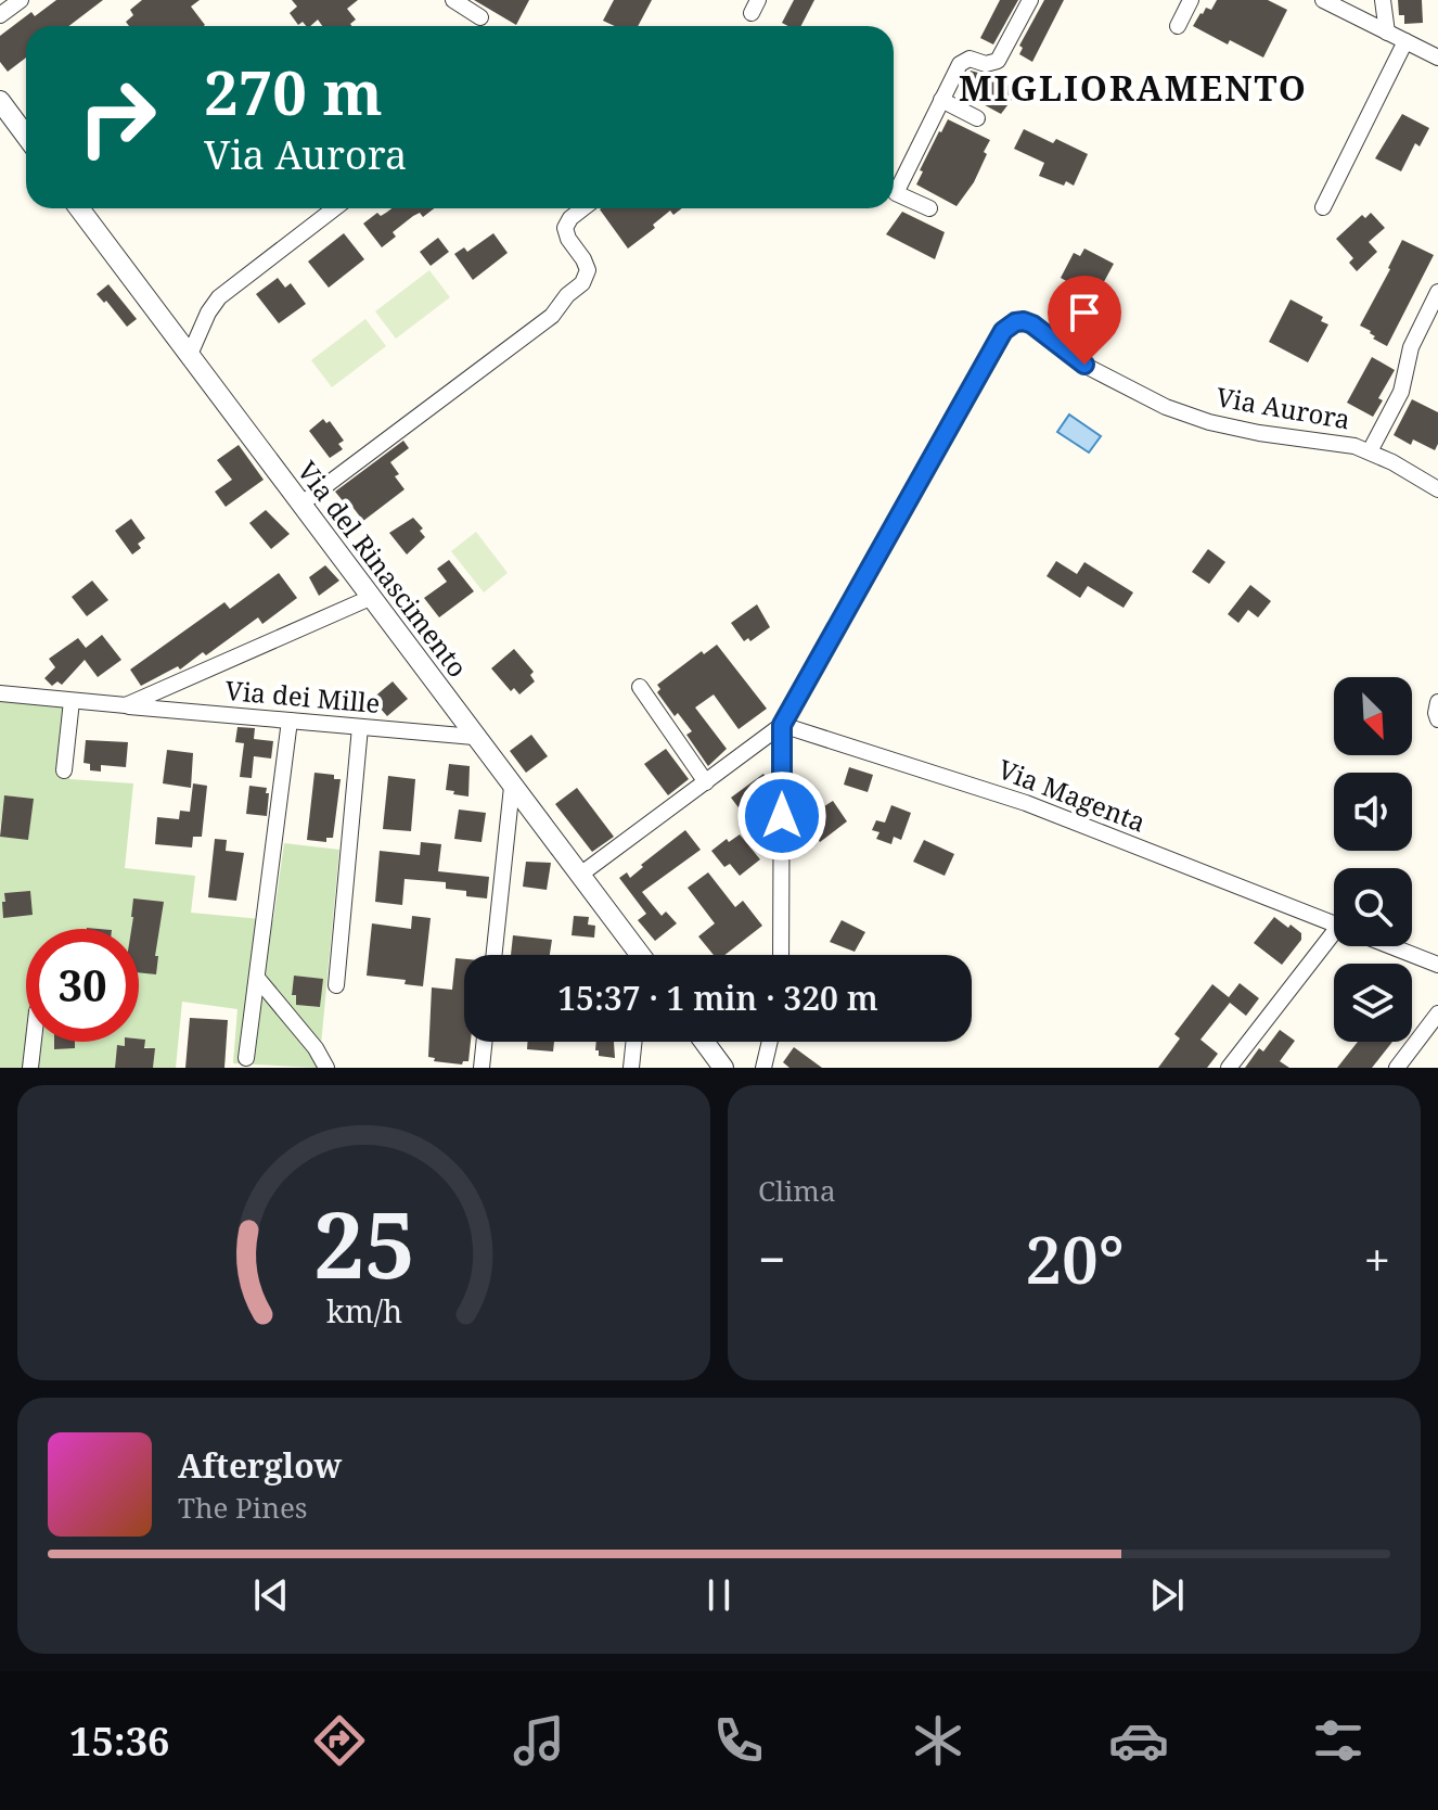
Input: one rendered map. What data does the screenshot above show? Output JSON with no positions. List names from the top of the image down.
{
  "streets": {
    "street": [
      "Via Aurora",
      "Via del Rinascimento",
      "Via dei Mille",
      "Via Magenta"
    ]
  },
  "crossings": [
    ["Via Aurora", "Via Magenta"],
    ["Via del Rinascimento", "Via dei Mille"]
  ],
  "districts": ["MIGLIORAMENTO"],
  "north": "bottom right",
  "page": {
    "turn": ["270 m", "Via Aurora"],
    "limit": "30",
    "trip": "15:37 · 1 min · 320 m",
    "tile": "Clima",
    "heat": ["−", "20°", "+"],
    "song": ["Afterglow", "The Pines"],
    "tabs": "15:36",
    "gauge": ["25", "km/h"]
  }
}
